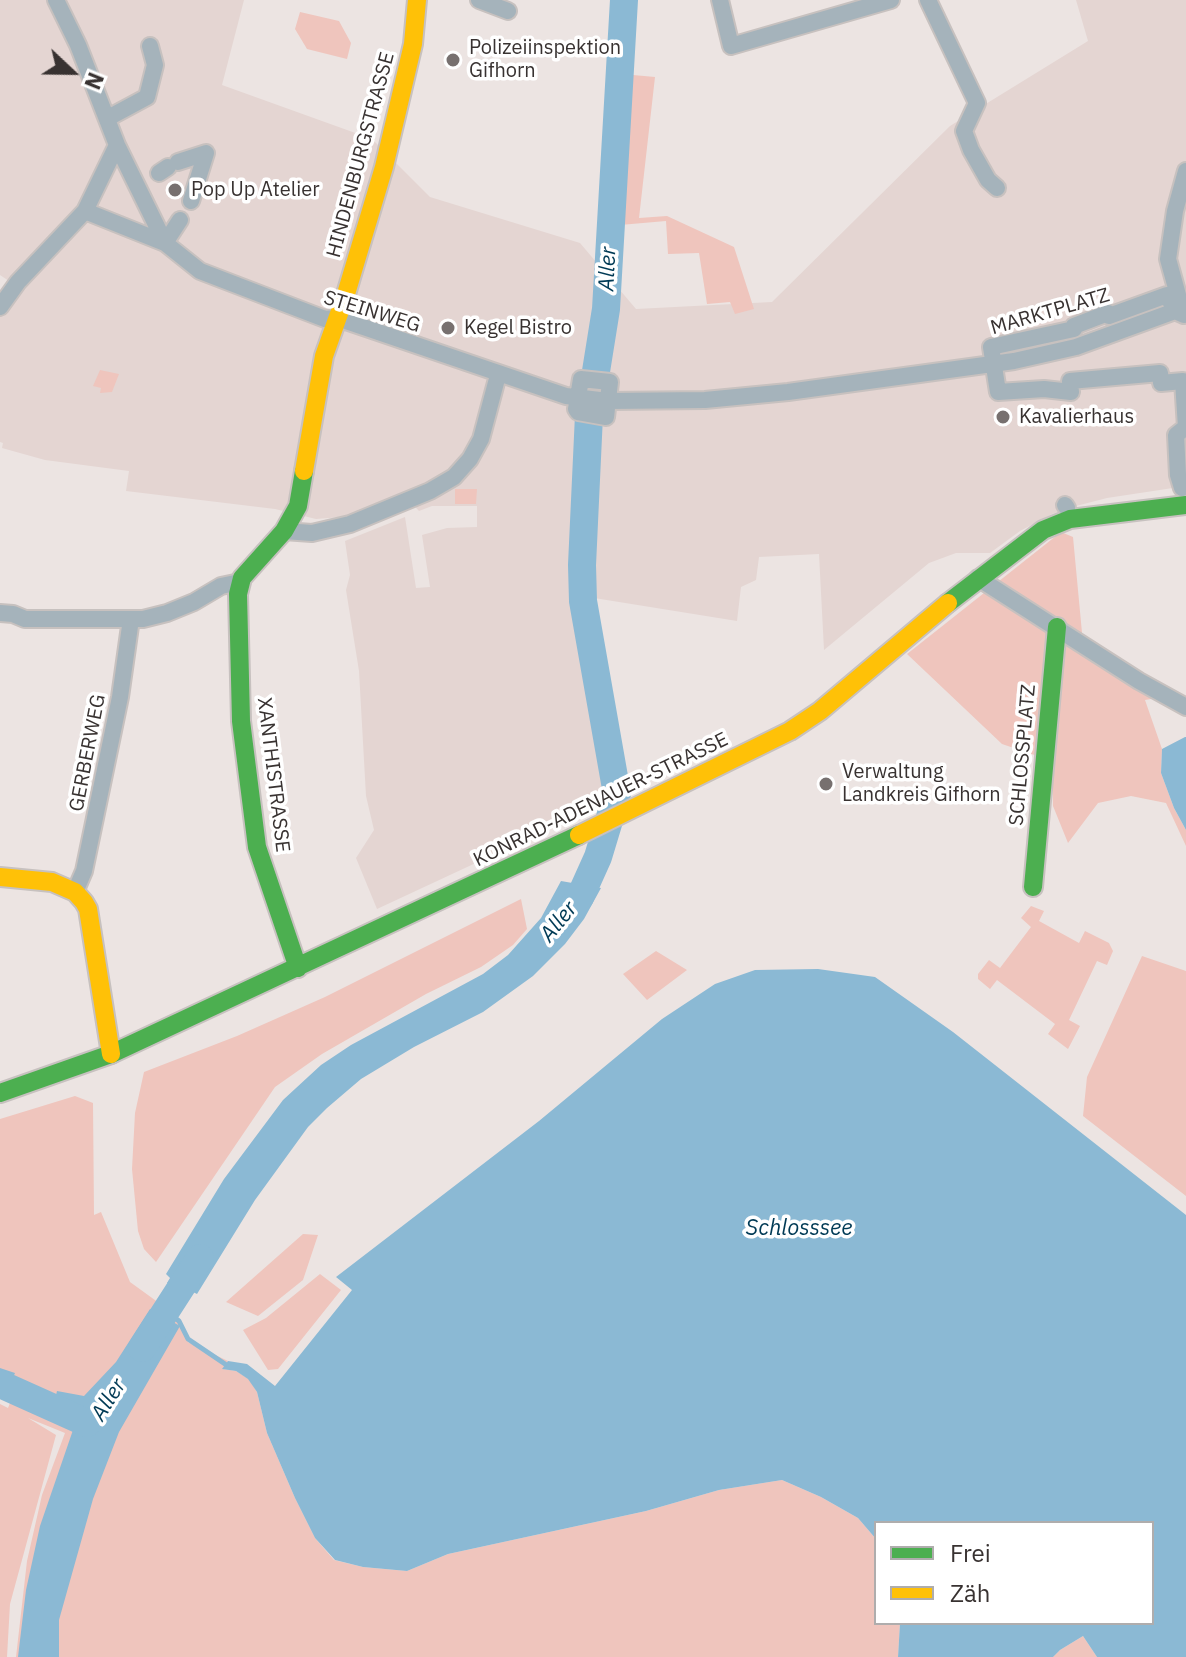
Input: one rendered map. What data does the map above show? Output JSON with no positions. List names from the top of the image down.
{
  "streets": {
    "street": [
      "HINDENBURGSTRASSE",
      "STEINWEG",
      "MARKTPLATZ",
      "GERBERWEG",
      "SCHLOSSPLATZ",
      "XANTHISTRASSE",
      "KONRAD-ADENAUER-STRASSE"
    ]
  },
  "crossings": [
    ["HINDENBURGSTRASSE", "STEINWEG"],
    ["STEINWEG", "MARKTPLATZ"],
    ["XANTHISTRASSE", "KONRAD-ADENAUER-STRASSE"]
  ],
  "water": ["Aller", "Schlosssee"],
  "places": [
    "Polizeiinspektion Gifhorn",
    "Pop Up Atelier",
    "Kegel Bistro",
    "Kavalierhaus",
    "Verwaltung Landkreis Gifhorn"
  ],
  "legend": ["Frei", "Zäh"],
  "north": "right"
}
